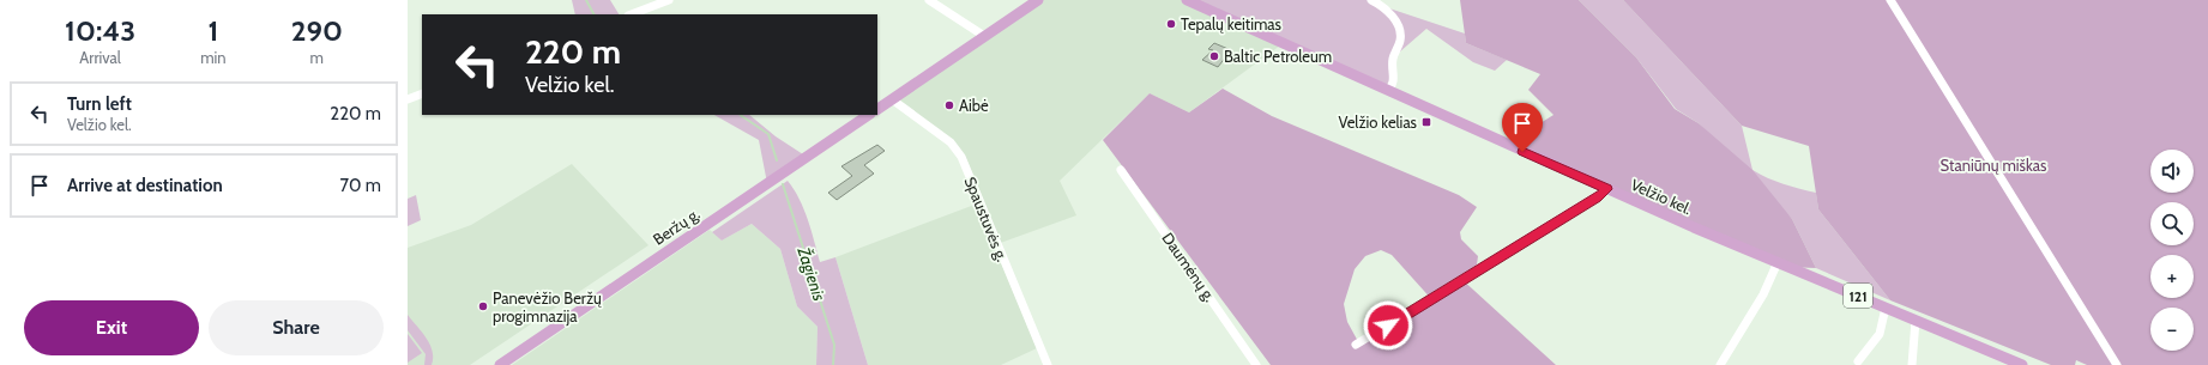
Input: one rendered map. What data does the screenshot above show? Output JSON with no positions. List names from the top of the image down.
{
  "streets": {
    "main road": ["Velžio kel.", "Beržų g.", "121"],
    "street": ["Spaustuvės g.", "Daumėnų g."]
  },
  "water": ["Žagienis"],
  "parks": ["Staniūnų miškas"],
  "places": {
    "other": [
      "Tepalų keitimas",
      "Baltic Petroleum",
      "Aibė",
      "Panevėžio Beržų progimnazija"
    ],
    "transit": ["Velžio kelias"]
  },
  "page": {
    "eta": [
      "10:43",
      "Arrival",
      "1",
      "min",
      "290",
      "m"
    ],
    "turn": ["220 m", "Velžio kel."],
    "list": [
      {
        "name": "Turn left",
        "note": "Velžio kel.",
        "value": "220 m"
      },
      {
        "name": "Arrive at destination",
        "value": "70 m"
      }
    ],
    "map_buttons": ["+", "−"],
    "buttons": ["Exit", "Share"]
  }
}
